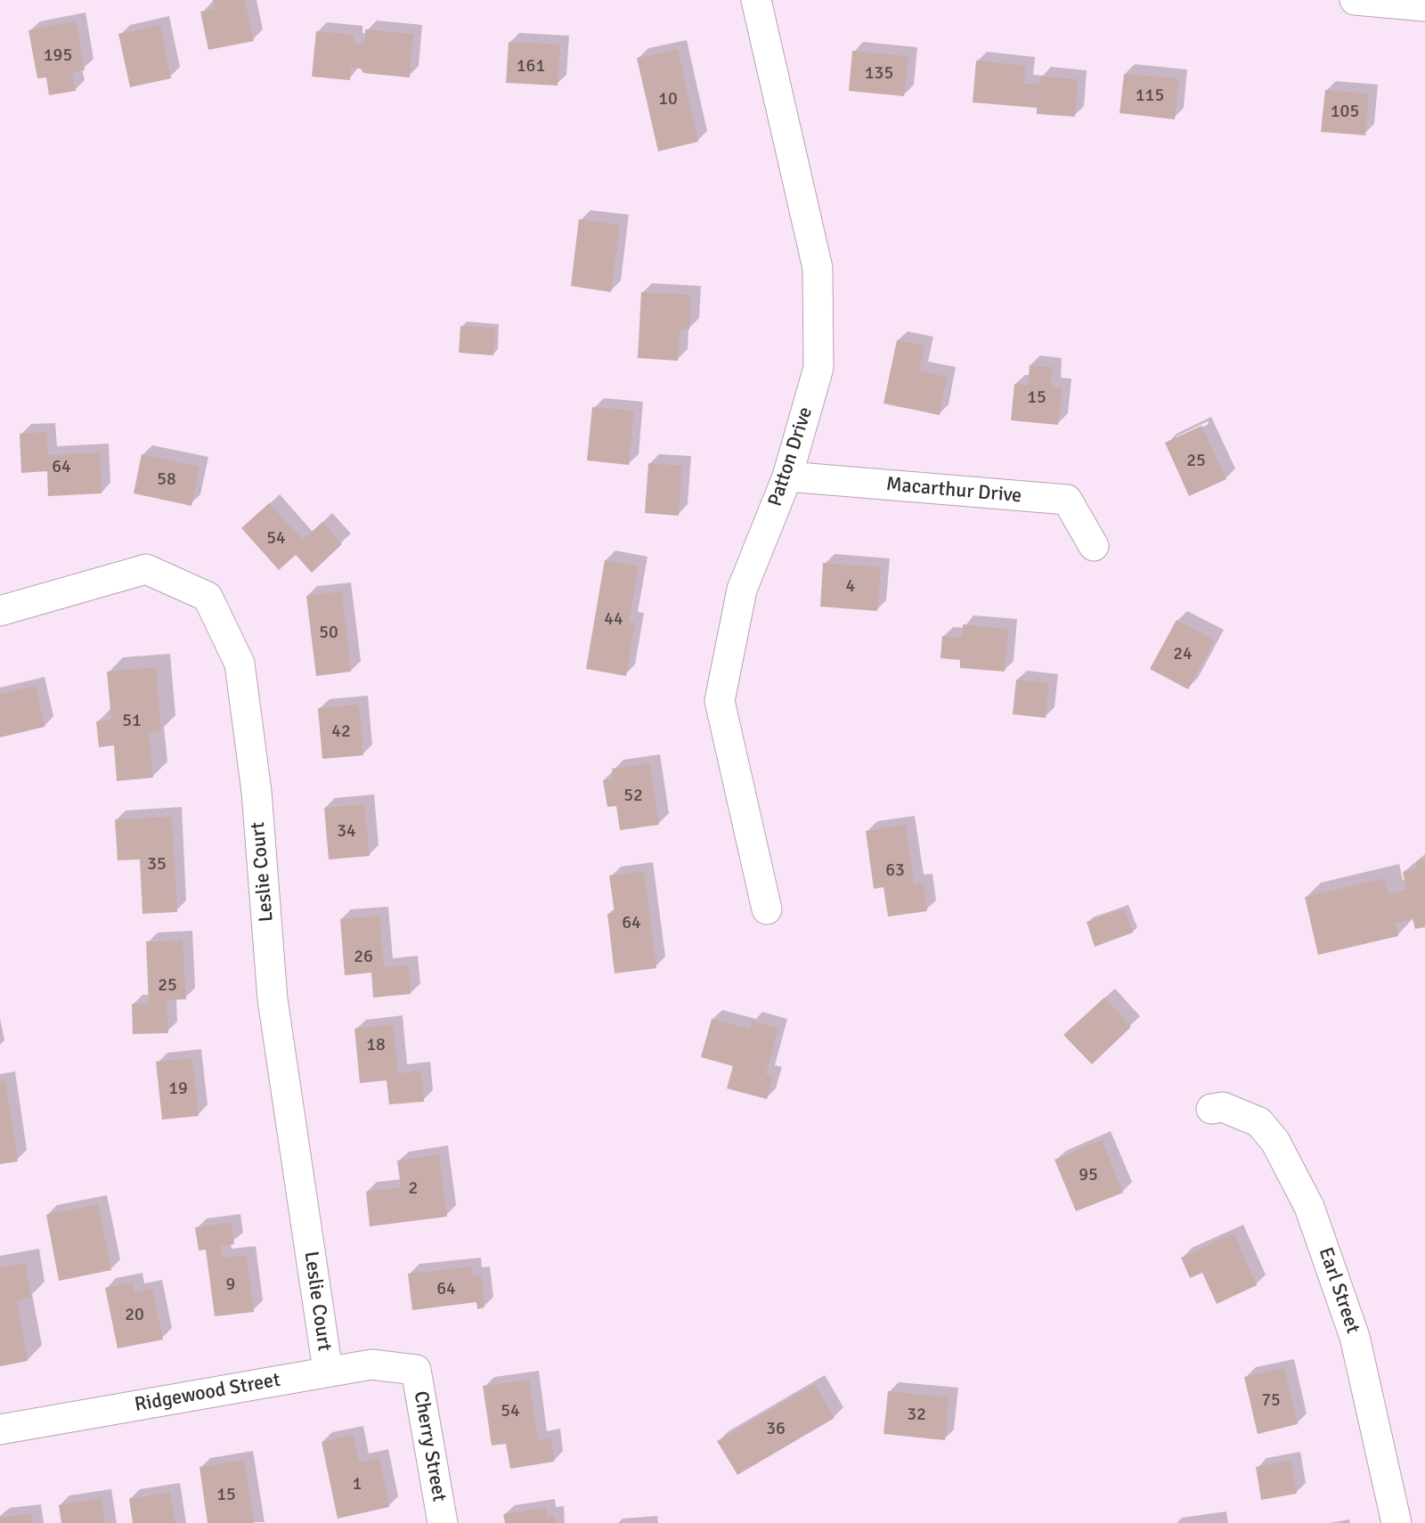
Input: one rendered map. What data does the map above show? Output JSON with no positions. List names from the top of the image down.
{
  "streets": {
    "street": [
      "Patton Drive",
      "Macarthur Drive",
      "Leslie Court",
      "Earl Street",
      "Ridgewood Street",
      "Cherry Street"
    ]
  },
  "crossings": [
    ["Patton Drive", "Macarthur Drive"],
    ["Leslie Court", "Ridgewood Street"],
    ["Ridgewood Street", "Cherry Street"]
  ],
  "house_numbers": [
    "195",
    "161",
    "135",
    "115",
    "10",
    "105",
    "15",
    "25",
    "64",
    "58",
    "54",
    "4",
    "44",
    "50",
    "24",
    "51",
    "42",
    "52",
    "34",
    "35",
    "63",
    "64",
    "26",
    "25",
    "18",
    "19",
    "95",
    "2",
    "9",
    "64",
    "20",
    "75",
    "54",
    "32",
    "36",
    "1",
    "15"
  ]
}
